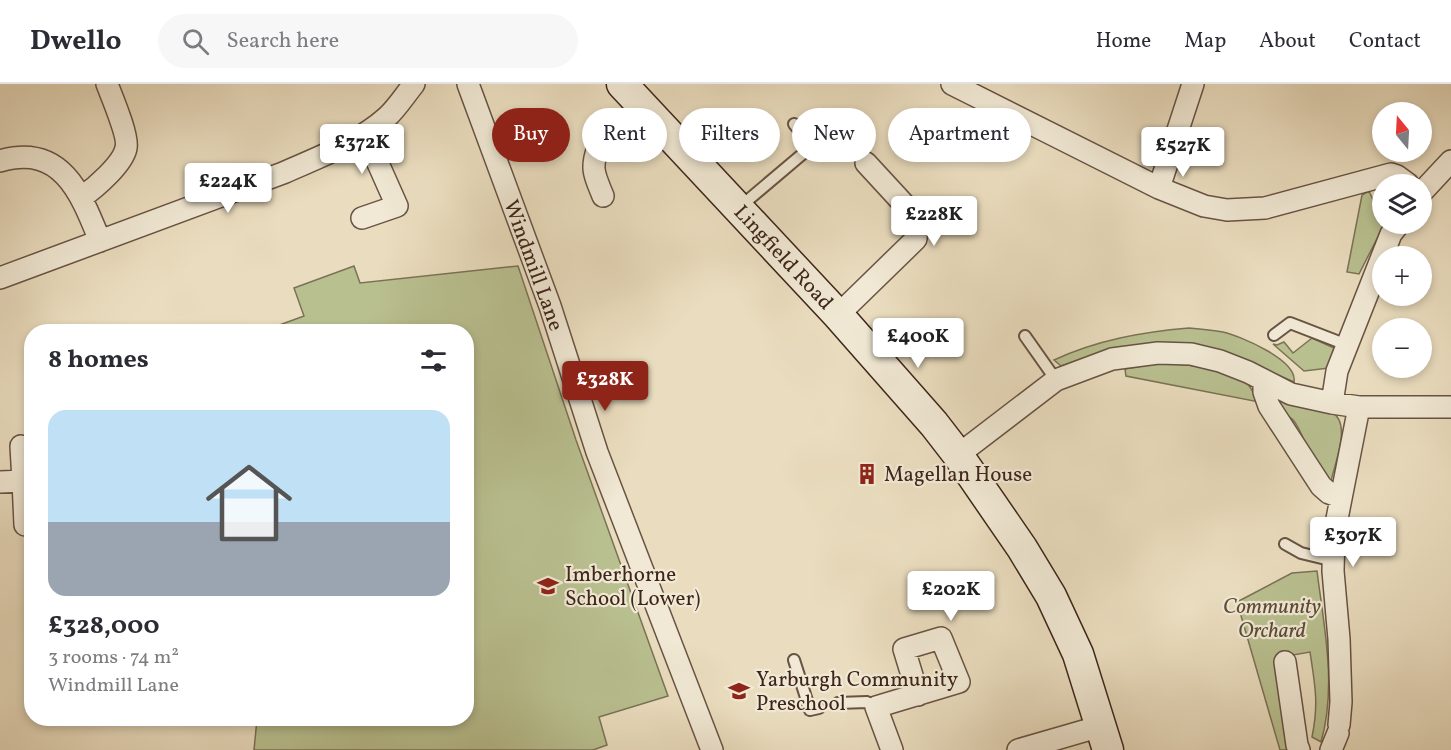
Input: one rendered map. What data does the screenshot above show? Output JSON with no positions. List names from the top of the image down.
{
  "streets": {
    "street": ["Lingfield Road", "Windmill Lane"]
  },
  "parks": ["Community Orchard"],
  "places": {
    "building": ["Magellan House"],
    "school or university": ["Imberhorne School (Lower)", "Yarburgh Community Preschool"]
  },
  "north": "top",
  "page": {
    "header": "Dwello",
    "search": "Search here",
    "nav": [
      "Home",
      "Map",
      "About",
      "Contact"
    ],
    "map_buttons": ["+", "−"],
    "chip": [
      "Buy",
      "Rent",
      "Filters",
      "New",
      "Apartment"
    ],
    "price": [
      "£372K",
      "£527K",
      "£224K",
      "£228K",
      "£400K",
      "£328K",
      "£307K",
      "£202K"
    ],
    "heading": "8 homes",
    "list": [
      {
        "name": "£328,000",
        "note": "3 rooms · 74 m² · Windmill Lane"
      }
    ]
  }
}
